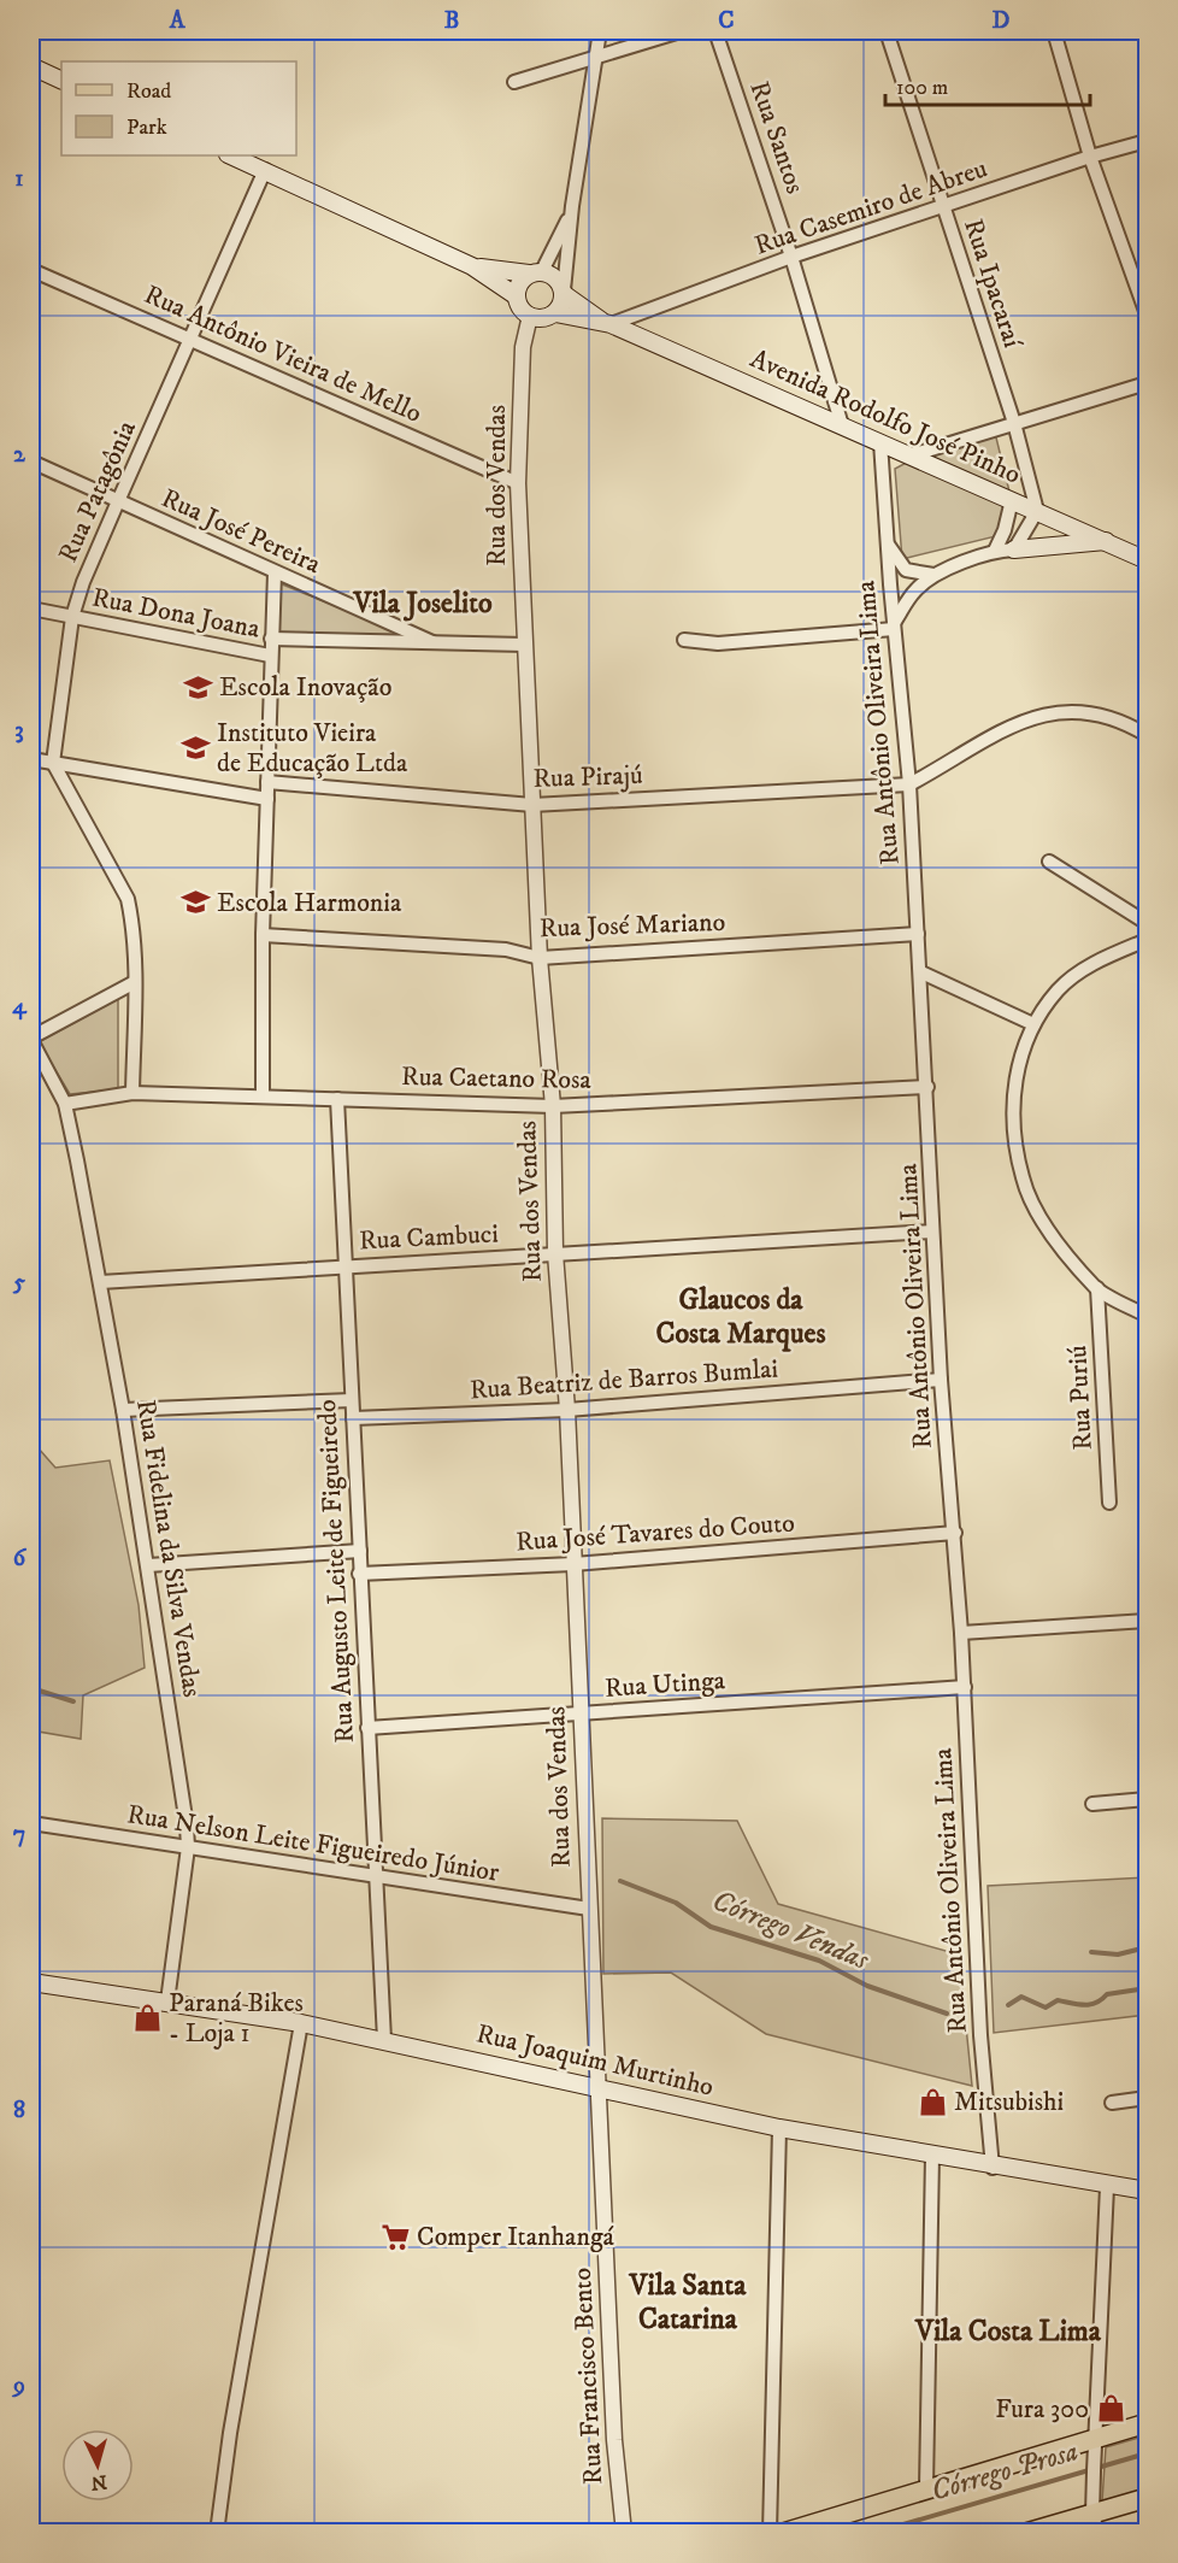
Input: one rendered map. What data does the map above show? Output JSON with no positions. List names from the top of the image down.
{
  "streets": {
    "main road": ["Avenida Rodolfo José Pinho", "Rua Joaquim Murtinho"],
    "street": [
      "Rua Santos",
      "Rua Casemiro de Abreu",
      "Rua Ipacaraí",
      "Rua Antônio Vieira de Mello",
      "Rua dos Vendas",
      "Rua Patagônia",
      "Rua José Pereira",
      "Rua Dona Joana",
      "Rua Antônio Oliveira Lima",
      "Rua Pirajú",
      "Rua José Mariano",
      "Rua Caetano Rosa",
      "Rua Cambuci",
      "Rua Beatriz de Barros Bumlai",
      "Rua Puriú",
      "Rua José Tavares do Couto",
      "Rua Fidelina da Silva Vendas",
      "Rua Augusto Leite de Figueiredo",
      "Rua Utinga",
      "Rua Nelson Leite Figueiredo Júnior",
      "Rua Francisco Bento"
    ]
  },
  "crossings": [
    ["Rua Santos", "Rua Casemiro de Abreu"],
    ["Rua Santos", "Avenida Rodolfo José Pinho"],
    ["Rua Casemiro de Abreu", "Rua Ipacaraí"],
    ["Rua Casemiro de Abreu", "Avenida Rodolfo José Pinho"],
    ["Rua Ipacaraí", "Avenida Rodolfo José Pinho"],
    ["Rua Antônio Vieira de Mello", "Rua dos Vendas"],
    ["Rua Antônio Vieira de Mello", "Rua Patagônia"],
    ["Avenida Rodolfo José Pinho", "Rua Antônio Oliveira Lima"],
    ["Rua dos Vendas", "Rua Dona Joana"],
    ["Rua dos Vendas", "Rua Pirajú"],
    ["Rua dos Vendas", "Rua José Mariano"],
    ["Rua dos Vendas", "Rua Caetano Rosa"],
    ["Rua dos Vendas", "Rua Cambuci"],
    ["Rua dos Vendas", "Rua Beatriz de Barros Bumlai"],
    ["Rua dos Vendas", "Rua José Tavares do Couto"],
    ["Rua dos Vendas", "Rua Utinga"],
    ["Rua dos Vendas", "Rua Nelson Leite Figueiredo Júnior"],
    ["Rua dos Vendas", "Rua Joaquim Murtinho"],
    ["Rua dos Vendas", "Rua Francisco Bento"],
    ["Rua Patagônia", "Rua José Pereira"],
    ["Rua Patagônia", "Rua Dona Joana"],
    ["Rua José Pereira", "Rua Dona Joana"],
    ["Rua Antônio Oliveira Lima", "Rua Pirajú"],
    ["Rua Antônio Oliveira Lima", "Rua José Mariano"],
    ["Rua Antônio Oliveira Lima", "Rua Caetano Rosa"],
    ["Rua Antônio Oliveira Lima", "Rua Cambuci"],
    ["Rua Antônio Oliveira Lima", "Rua Beatriz de Barros Bumlai"],
    ["Rua Antônio Oliveira Lima", "Rua José Tavares do Couto"],
    ["Rua Antônio Oliveira Lima", "Rua Utinga"],
    ["Rua Antônio Oliveira Lima", "Rua Joaquim Murtinho"],
    ["Rua Caetano Rosa", "Rua Fidelina da Silva Vendas"],
    ["Rua Caetano Rosa", "Rua Augusto Leite de Figueiredo"],
    ["Rua Cambuci", "Rua Fidelina da Silva Vendas"],
    ["Rua Cambuci", "Rua Augusto Leite de Figueiredo"],
    ["Rua Beatriz de Barros Bumlai", "Rua Augusto Leite de Figueiredo"],
    ["Rua José Tavares do Couto", "Rua Augusto Leite de Figueiredo"],
    ["Rua Fidelina da Silva Vendas", "Rua Nelson Leite Figueiredo Júnior"],
    ["Rua Fidelina da Silva Vendas", "Rua Joaquim Murtinho"],
    ["Rua Augusto Leite de Figueiredo", "Rua Utinga"],
    ["Rua Augusto Leite de Figueiredo", "Rua Nelson Leite Figueiredo Júnior"],
    ["Rua Augusto Leite de Figueiredo", "Rua Joaquim Murtinho"],
    ["Rua Joaquim Murtinho", "Rua Francisco Bento"]
  ],
  "districts": [
    "Vila Joselito",
    "Glaucos da Costa Marques",
    "Vila Santa Catarina",
    "Vila Costa Lima"
  ],
  "water": ["Córrego Vendas", "Córrego Prosa"],
  "places": {
    "school or university": ["Escola Inovação", "Instituto Vieira de Educação Ltda", "Escola Harmonia"],
    "shop": ["Paraná Bikes - Loja 1", "Mitsubishi", "Fura 300"],
    "supermarket": ["Comper Itanhangá"]
  },
  "legend": ["Road", "Park"],
  "scale_bar": "100 m",
  "north": "bottom",
  "grid": {
    "columns": [
      "A",
      "B",
      "C",
      "D"
    ],
    "rows": [
      "1",
      "2",
      "3",
      "4",
      "5",
      "6",
      "7",
      "8",
      "9"
    ]
  }
}
